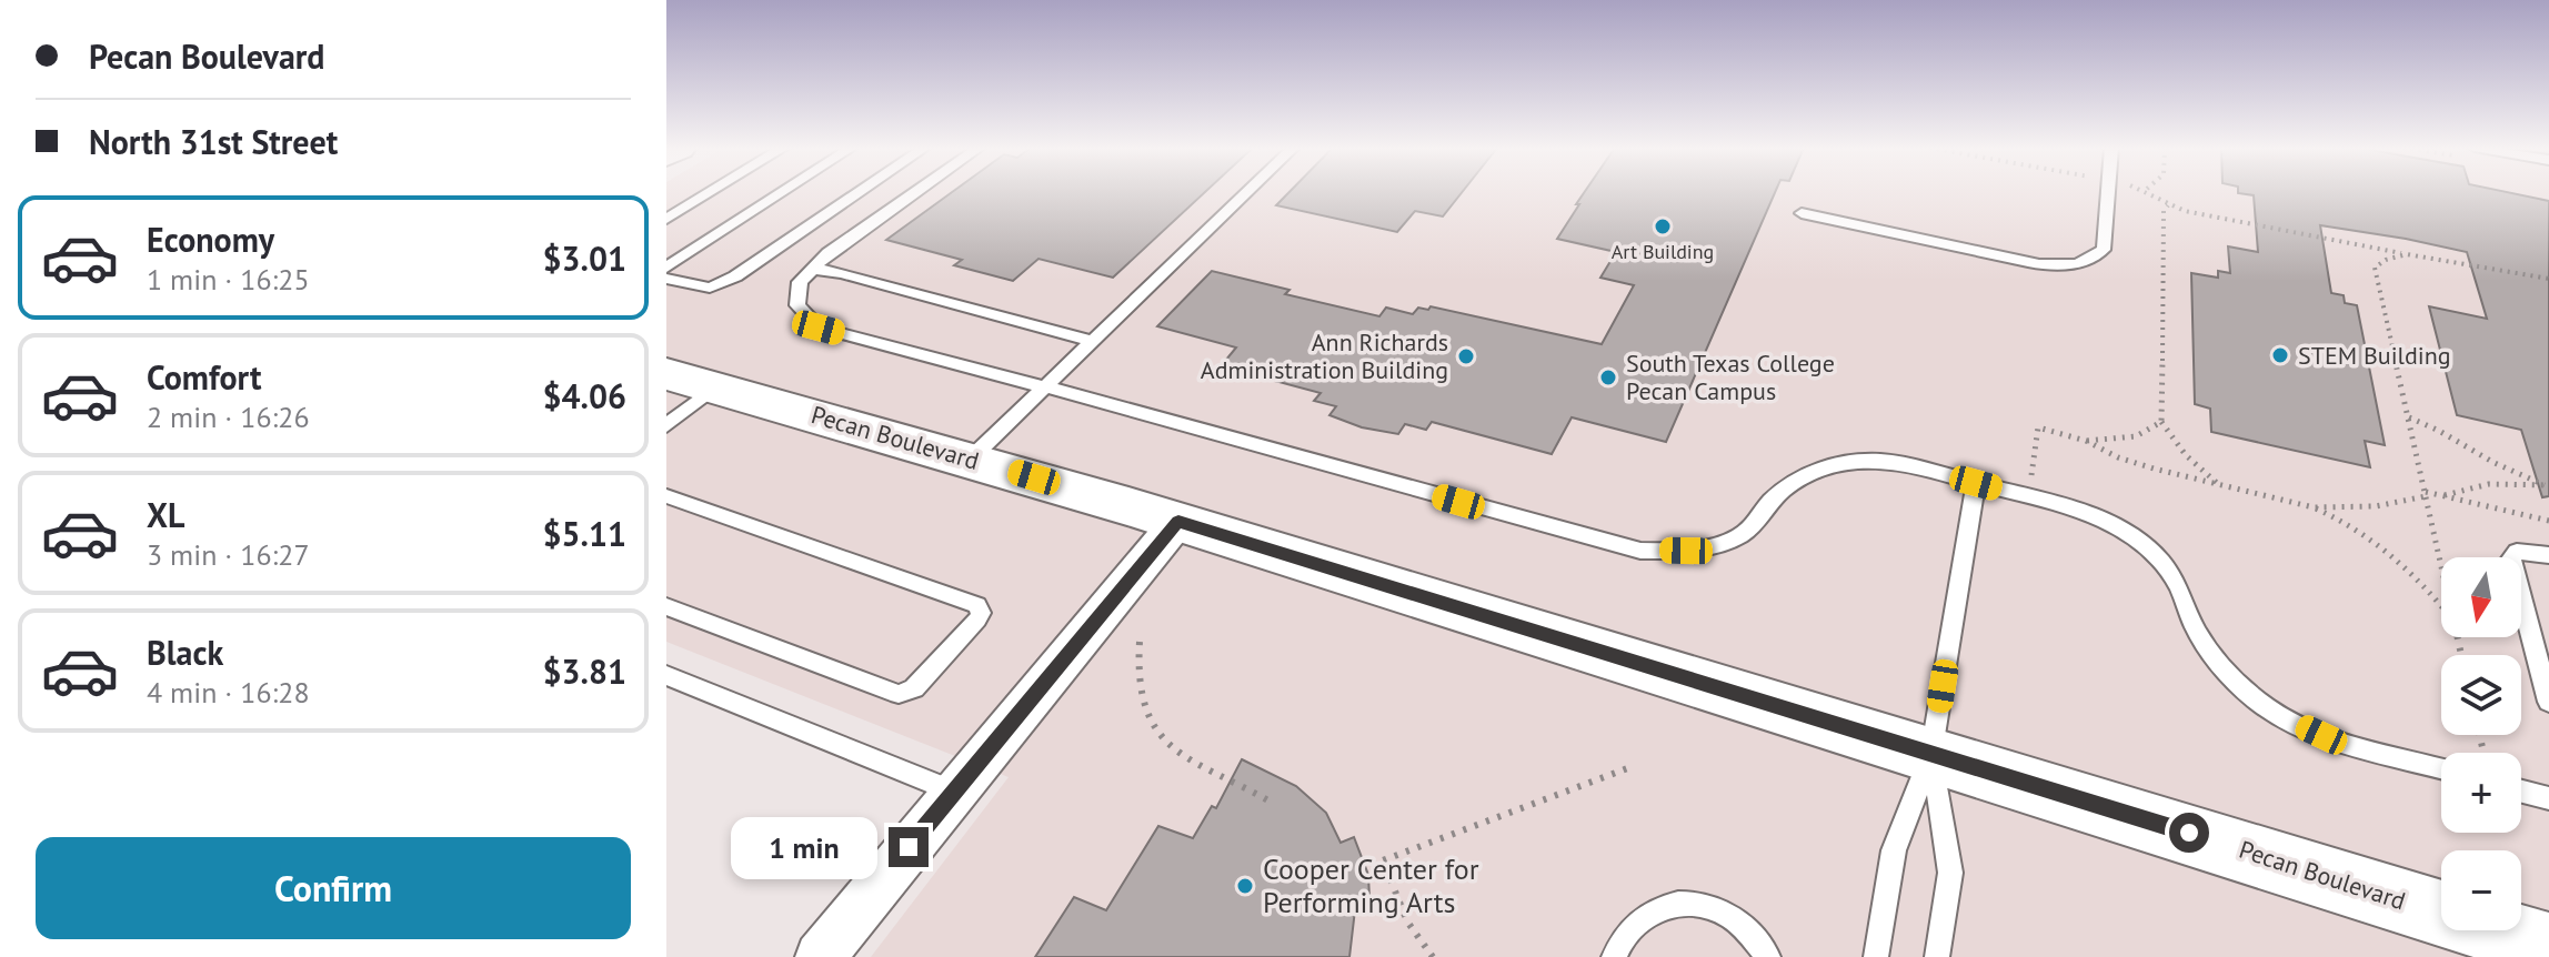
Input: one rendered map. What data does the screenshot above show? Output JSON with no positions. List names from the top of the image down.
{
  "streets": {
    "main road": ["Pecan Boulevard"]
  },
  "places": [
    "Art Building",
    "STEM Building",
    "Ann Richards Administration Building",
    "South Texas College Pecan Campus",
    "Cooper Center for Performing Arts"
  ],
  "north": "bottom",
  "page": {
    "banner": ["Pecan Boulevard", "North 31st Street"],
    "list": [
      {
        "name": "Economy",
        "note": "1 min · 16:25",
        "value": "$3.01"
      },
      {
        "name": "Comfort",
        "note": "2 min · 16:26",
        "value": "$4.06"
      },
      {
        "name": "XL",
        "note": "3 min · 16:27",
        "value": "$5.11"
      },
      {
        "name": "Black",
        "note": "4 min · 16:28",
        "value": "$3.81"
      }
    ],
    "map_buttons": ["+", "−"],
    "bubble": "1 min",
    "buttons": "Confirm"
  }
}
